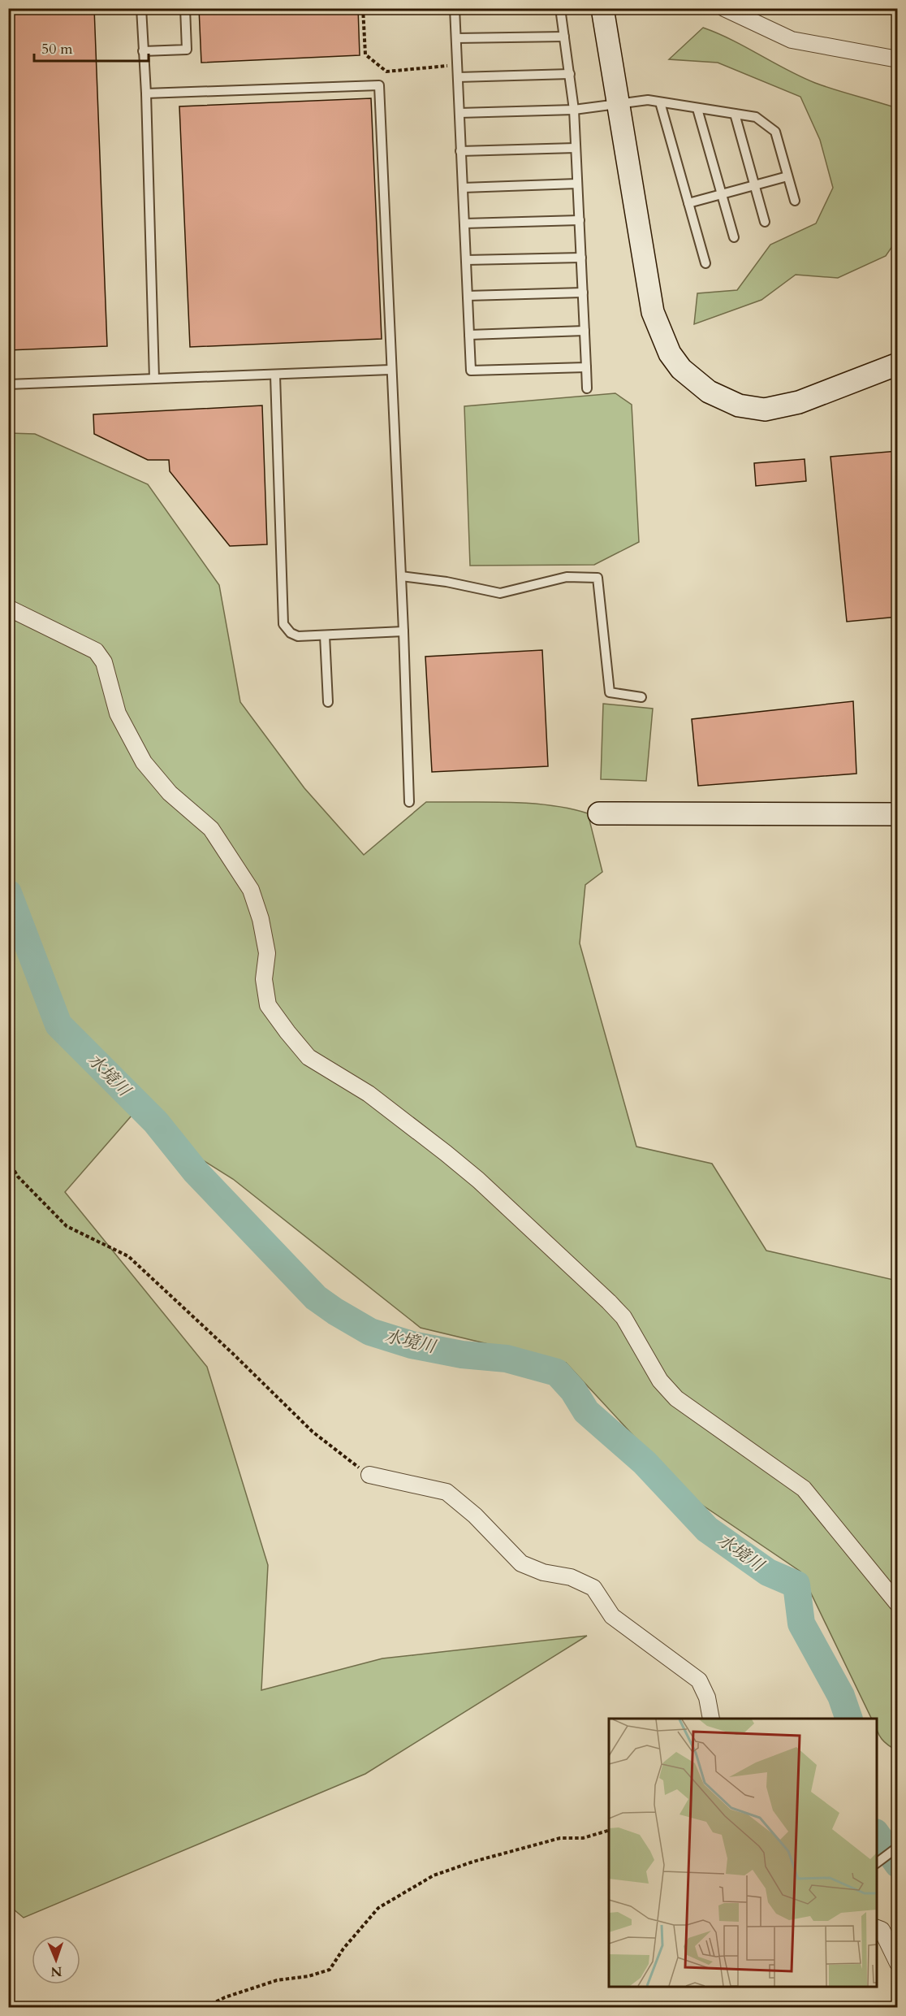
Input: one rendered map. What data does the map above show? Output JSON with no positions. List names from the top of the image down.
{
  "water": ["水境川"],
  "scale_bar": "50 m",
  "north": "bottom"
}
